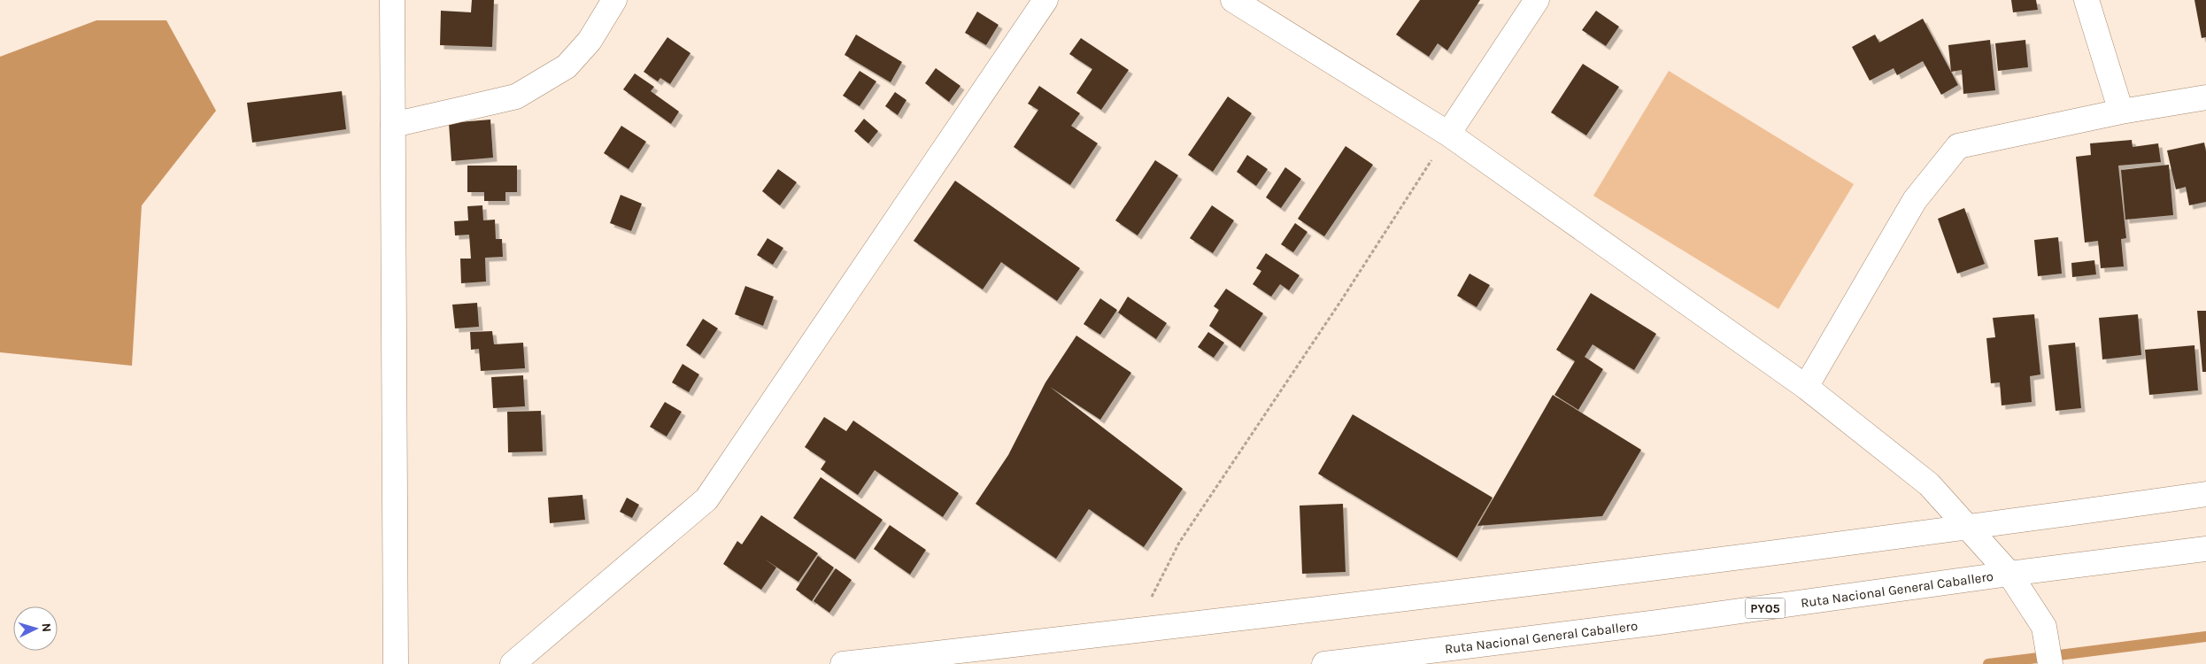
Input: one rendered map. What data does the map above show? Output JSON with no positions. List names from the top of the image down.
{
  "streets": {
    "main road": ["Ruta Nacional General Caballero", "PY05"]
  },
  "north": "right"
}
